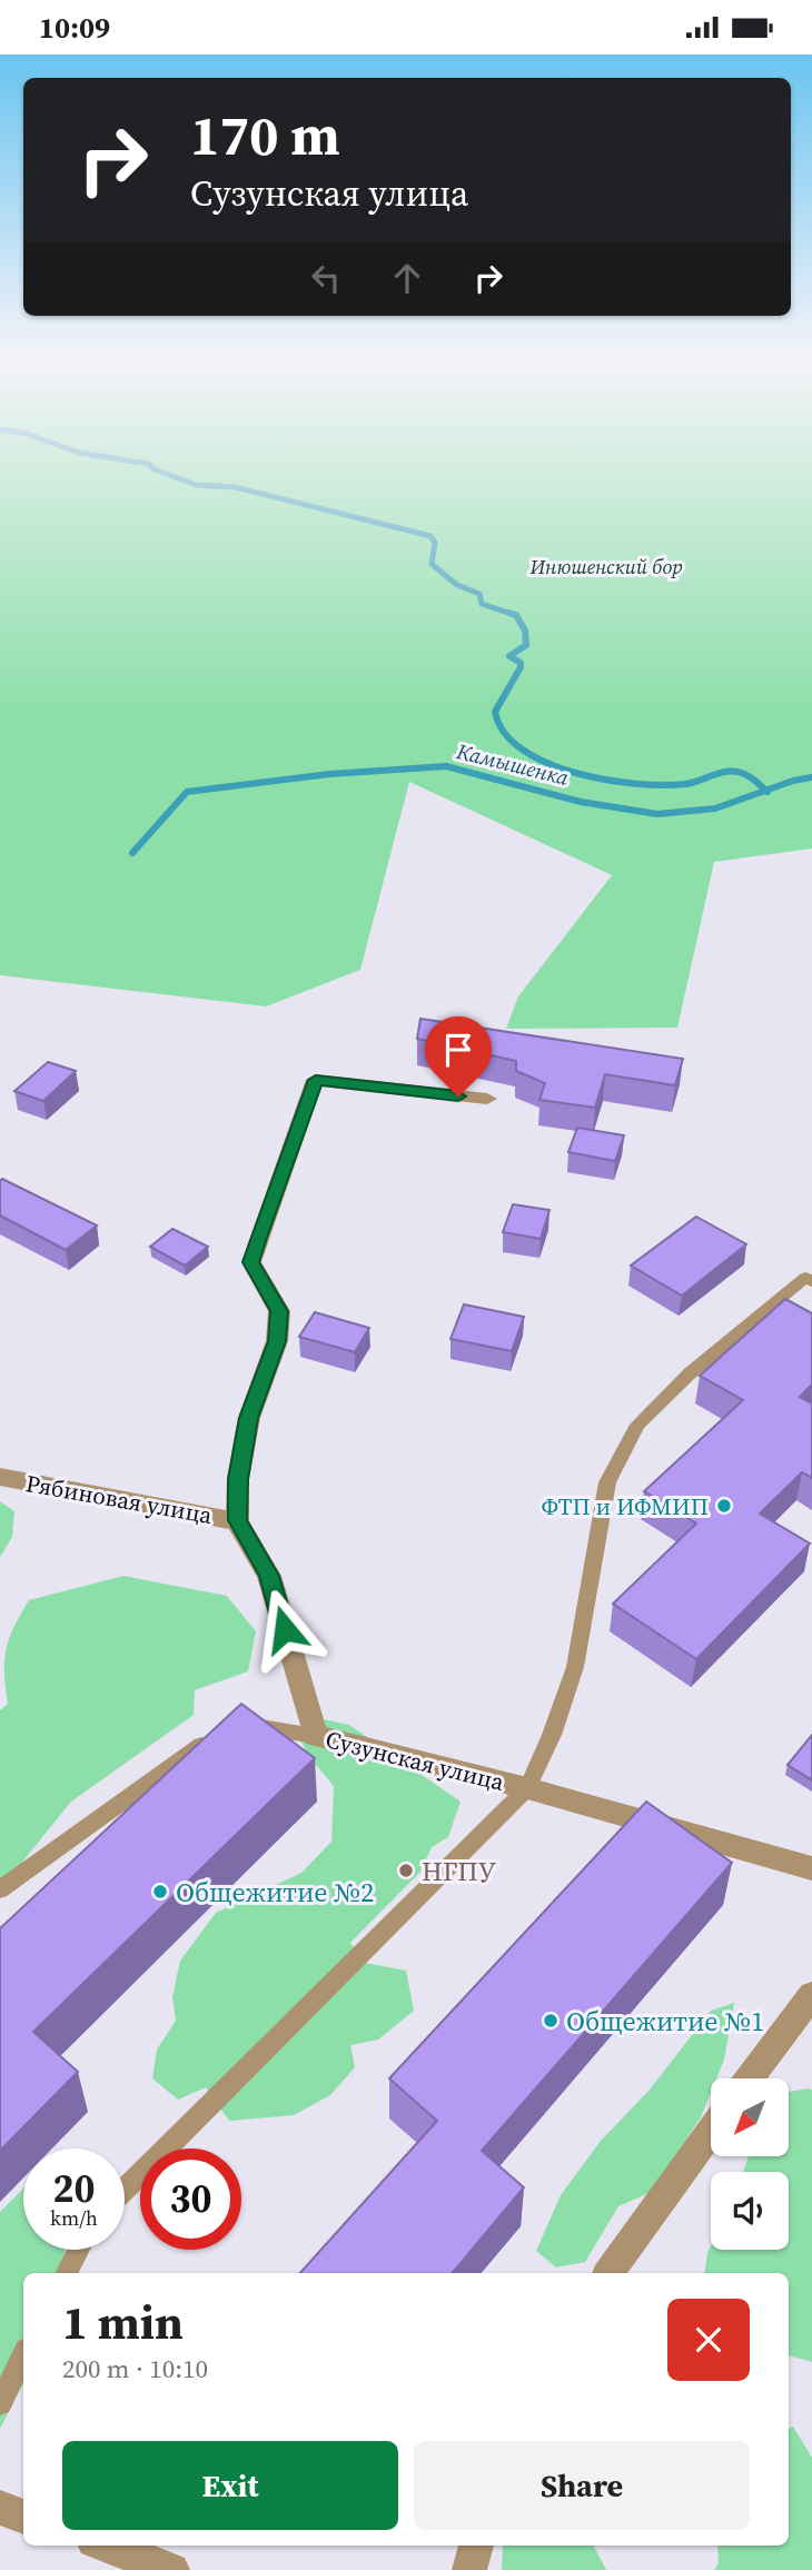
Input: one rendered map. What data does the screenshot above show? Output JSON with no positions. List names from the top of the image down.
{
  "streets": {
    "street": ["Рябиновая улица", "Сузунская улица"]
  },
  "crossings": [
    ["Рябиновая улица", "Сузунская улица"]
  ],
  "water": ["Камышенка"],
  "parks": ["Инюшенский бор"],
  "places": [
    "ФТП и ИФМИП",
    "НГПУ",
    "Общежитие №2",
    "Общежитие №1"
  ],
  "north": "bottom left",
  "page": {
    "status": "10:09",
    "turn": ["170 m", "Сузунская улица"],
    "speed": "20 km/h",
    "limit": "30",
    "heading": ["1 min", "200 m · 10:10"],
    "buttons": ["Exit", "Share"]
  }
}
